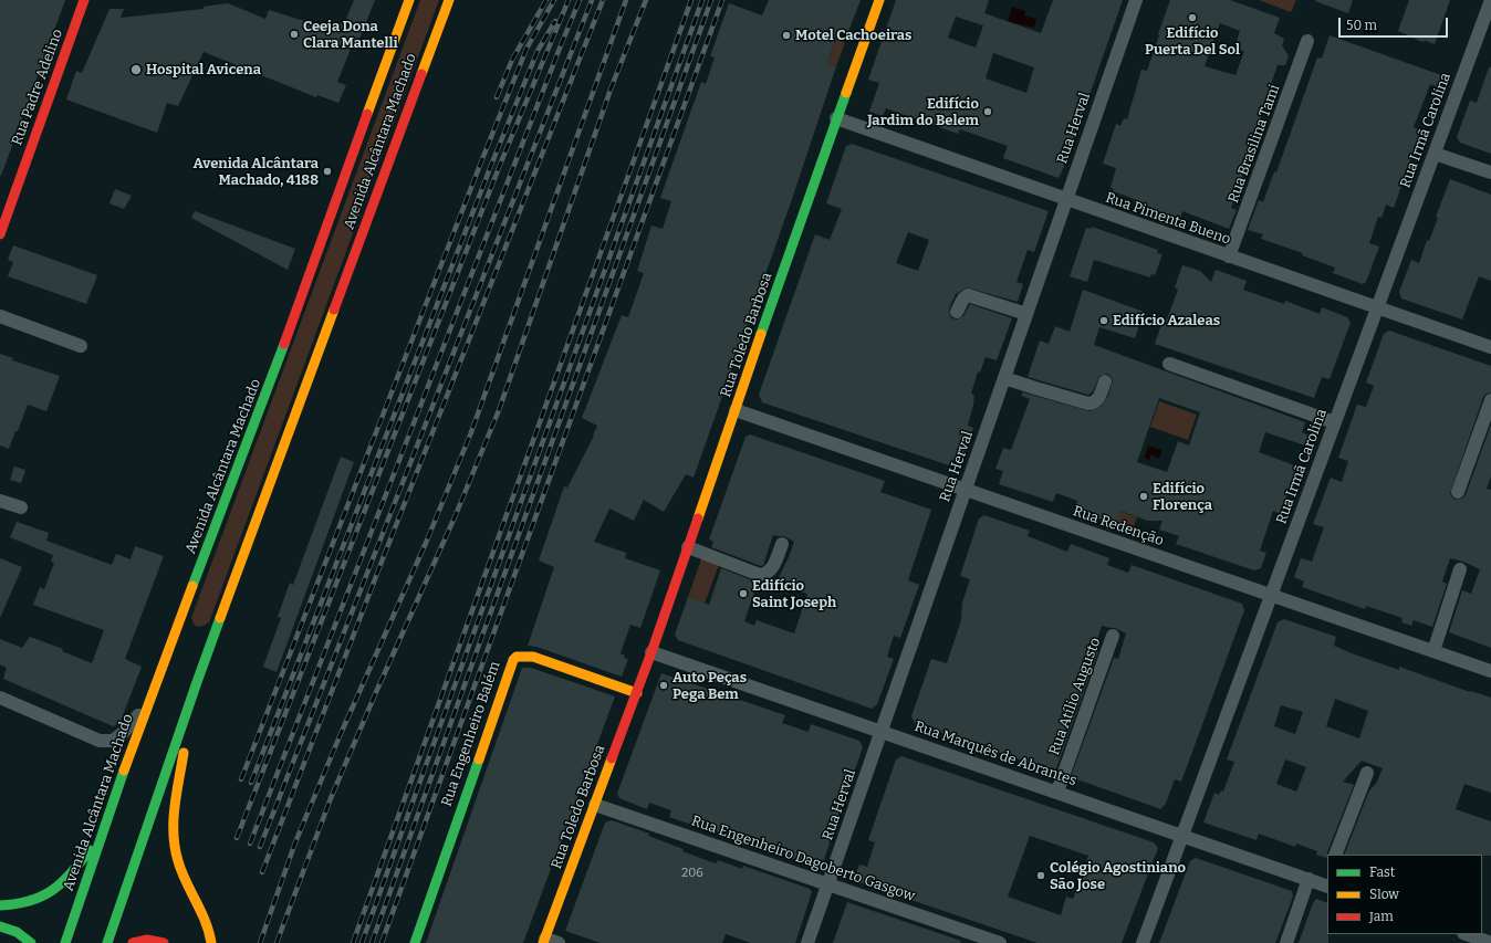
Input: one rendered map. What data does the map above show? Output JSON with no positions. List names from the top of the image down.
{
  "streets": {
    "main road": [
      "Rua Padre Adelino",
      "Avenida Alcântara Machado",
      "Rua Toledo Barbosa",
      "Rua Engenheiro Balém"
    ],
    "street": [
      "Rua Herval",
      "Rua Irmã Carolina",
      "Rua Brasilina Tami",
      "Rua Pimenta Bueno",
      "Rua Redenção",
      "Rua Atílio Augusto",
      "Rua Marquês de Abrantes",
      "Rua Engenheiro Dagoberto Gasgow"
    ]
  },
  "crossings": [
    ["Rua Herval", "Rua Pimenta Bueno"],
    ["Rua Herval", "Rua Redenção"],
    ["Rua Herval", "Rua Marquês de Abrantes"],
    ["Rua Herval", "Rua Engenheiro Dagoberto Gasgow"],
    ["Rua Irmã Carolina", "Rua Pimenta Bueno"],
    ["Rua Irmã Carolina", "Rua Redenção"],
    ["Rua Irmã Carolina", "Rua Marquês de Abrantes"],
    ["Rua Brasilina Tami", "Rua Pimenta Bueno"],
    ["Rua Pimenta Bueno", "Rua Toledo Barbosa"],
    ["Rua Toledo Barbosa", "Rua Redenção"],
    ["Rua Toledo Barbosa", "Rua Engenheiro Balém"],
    ["Rua Toledo Barbosa", "Rua Marquês de Abrantes"],
    ["Rua Toledo Barbosa", "Rua Engenheiro Dagoberto Gasgow"],
    ["Rua Atílio Augusto", "Rua Marquês de Abrantes"]
  ],
  "places": [
    "Edifício Puerta Del Sol",
    "Ceeja Dona Clara Mantelli",
    "Motel Cachoeiras",
    "Hospital Avicena",
    "Edifício Jardim do Belem",
    "Avenida Alcântara Machado, 4188",
    "Edifício Azaleas",
    "Edifício Florença",
    "Edifício Saint Joseph",
    "Auto Peças Pega Bem",
    "Colégio Agostiniano São Jose"
  ],
  "house_numbers": ["206"],
  "legend": ["Fast", "Slow", "Jam"],
  "scale_bar": "50 m"
}
